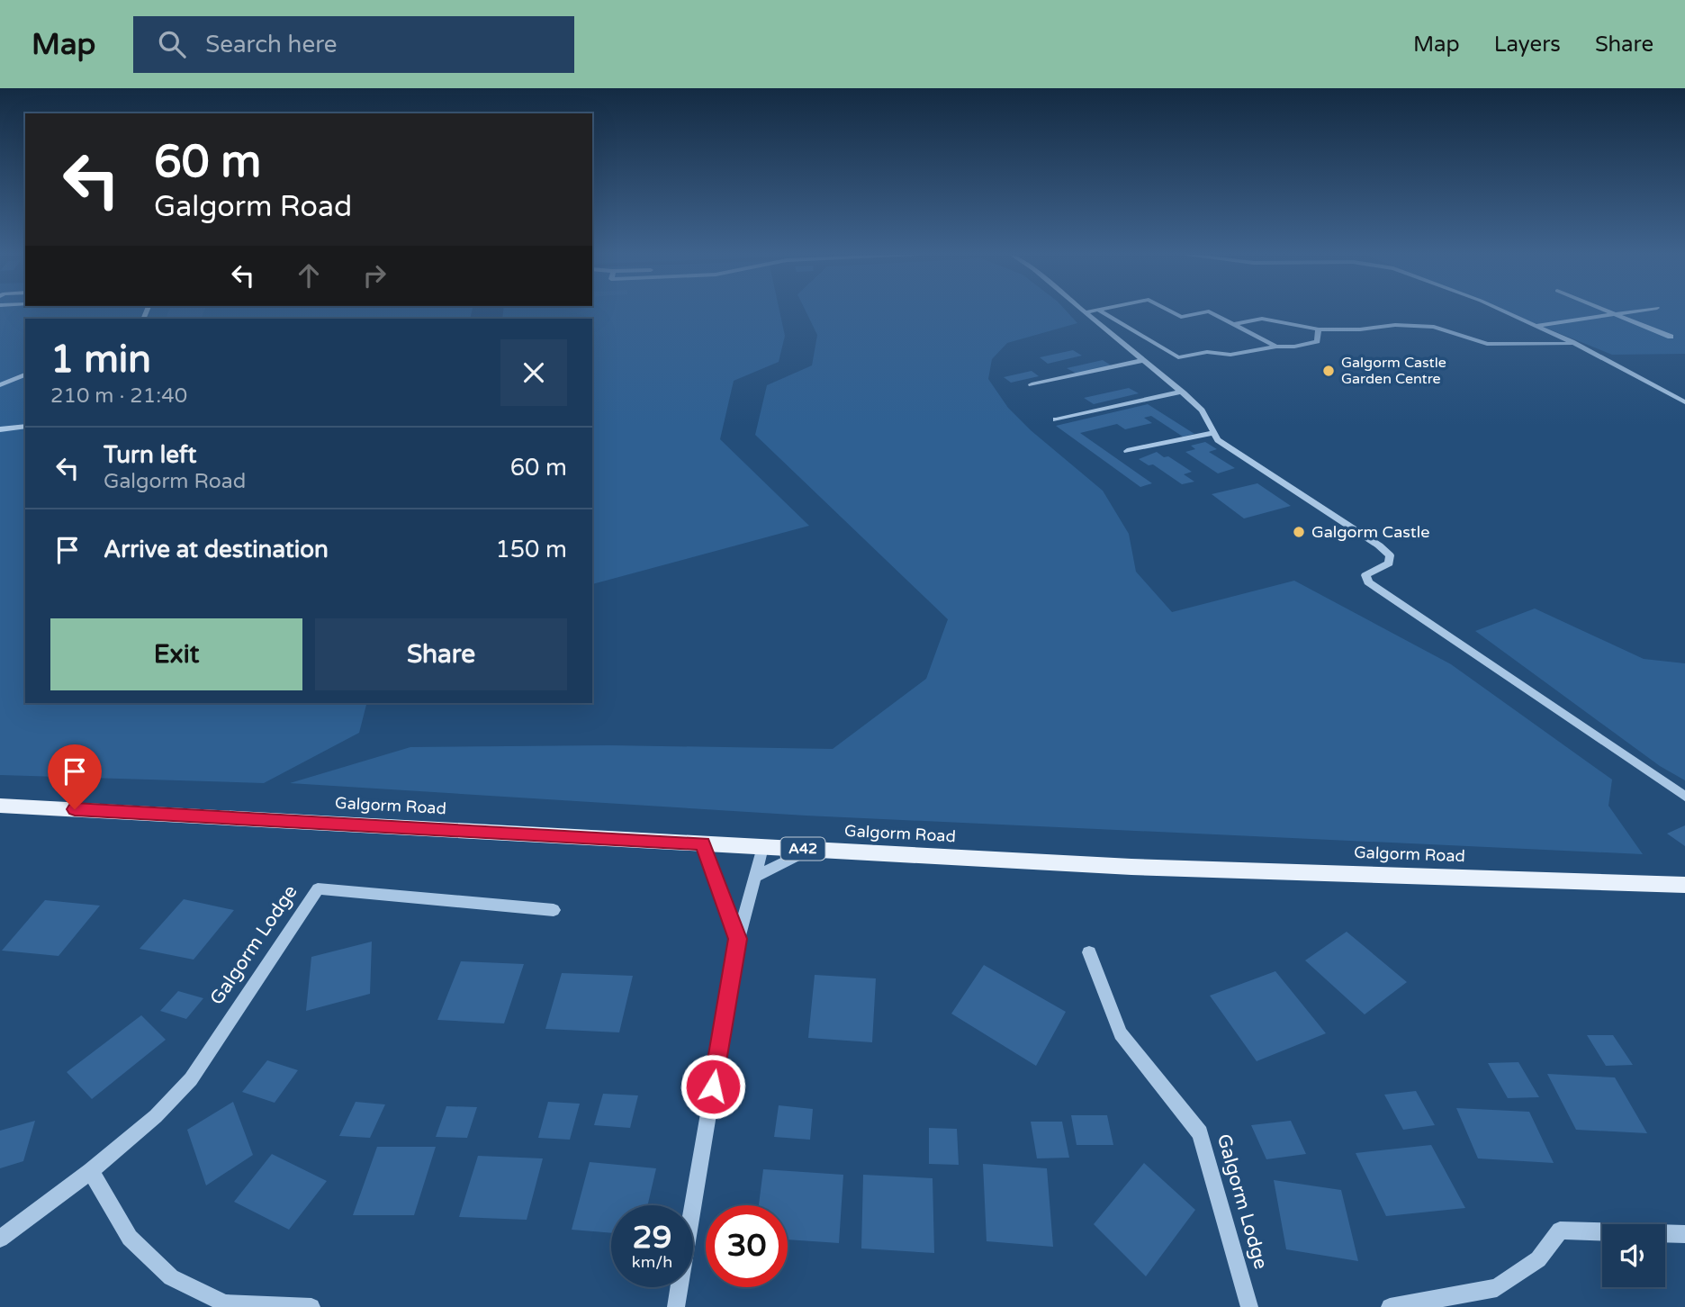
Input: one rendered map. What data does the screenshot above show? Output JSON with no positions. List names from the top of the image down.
{
  "streets": {
    "main road": ["Galgorm Road", "A42"],
    "street": ["Galgorm Lodge"]
  },
  "places": ["Galgorm Castle Garden Centre", "Galgorm Castle"],
  "page": {
    "header": "Map",
    "search": "Search here",
    "nav": ["Map", "Layers", "Share"],
    "turn": ["60 m", "Galgorm Road"],
    "heading": ["1 min", "210 m · 21:40"],
    "list": [
      {
        "name": "Turn left",
        "note": "Galgorm Road",
        "value": "60 m"
      },
      {
        "name": "Arrive at destination",
        "value": "150 m"
      }
    ],
    "buttons": ["Exit", "Share"],
    "speed": "29 km/h",
    "limit": "30"
  }
}
